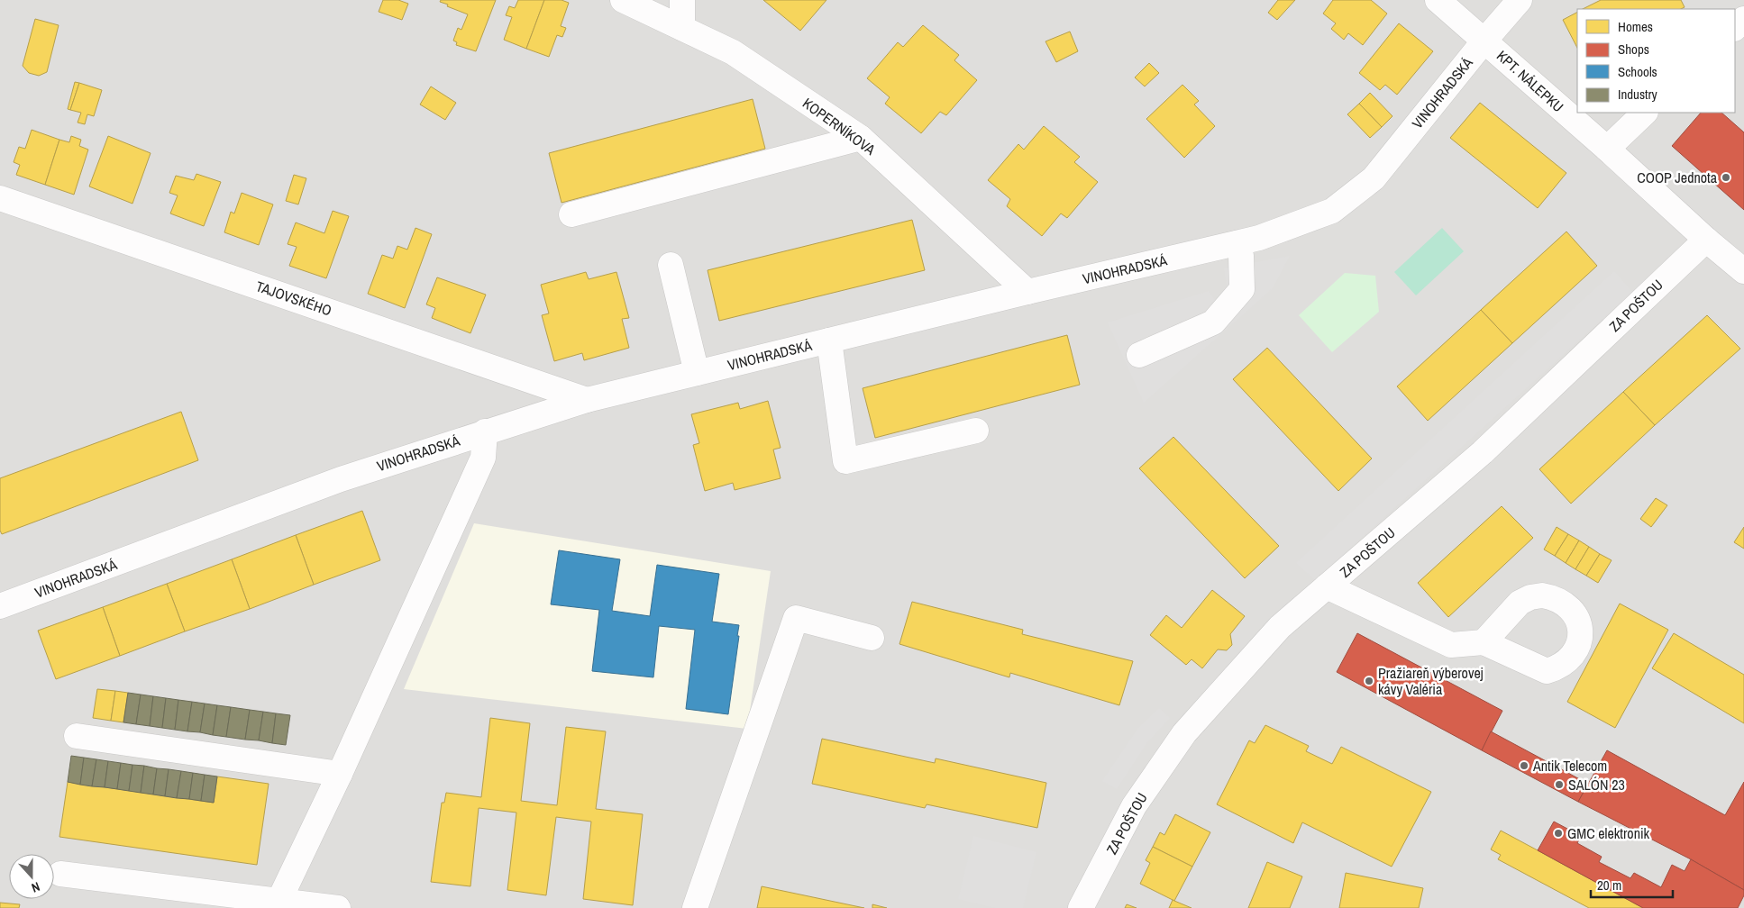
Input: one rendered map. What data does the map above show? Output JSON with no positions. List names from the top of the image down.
{
  "streets": {
    "street": [
      "KPT. NÁLEPKU",
      "VINOHRADSKÁ",
      "KOPERNÍKOVA",
      "TAJOVSKÉHO",
      "ZA POŠTOU"
    ]
  },
  "crossings": [
    ["KPT. NÁLEPKU", "VINOHRADSKÁ"],
    ["KPT. NÁLEPKU", "ZA POŠTOU"],
    ["VINOHRADSKÁ", "KOPERNÍKOVA"],
    ["VINOHRADSKÁ", "TAJOVSKÉHO"]
  ],
  "places": [
    "COOP Jednota",
    "Pražiareň výberovej kávy Valéria",
    "Antik Telecom",
    "SALÓN 23",
    "GMC elektronik"
  ],
  "legend": [
    "Homes",
    "Shops",
    "Schools",
    "Industry"
  ],
  "scale_bar": "20 m",
  "north": "bottom"
}
